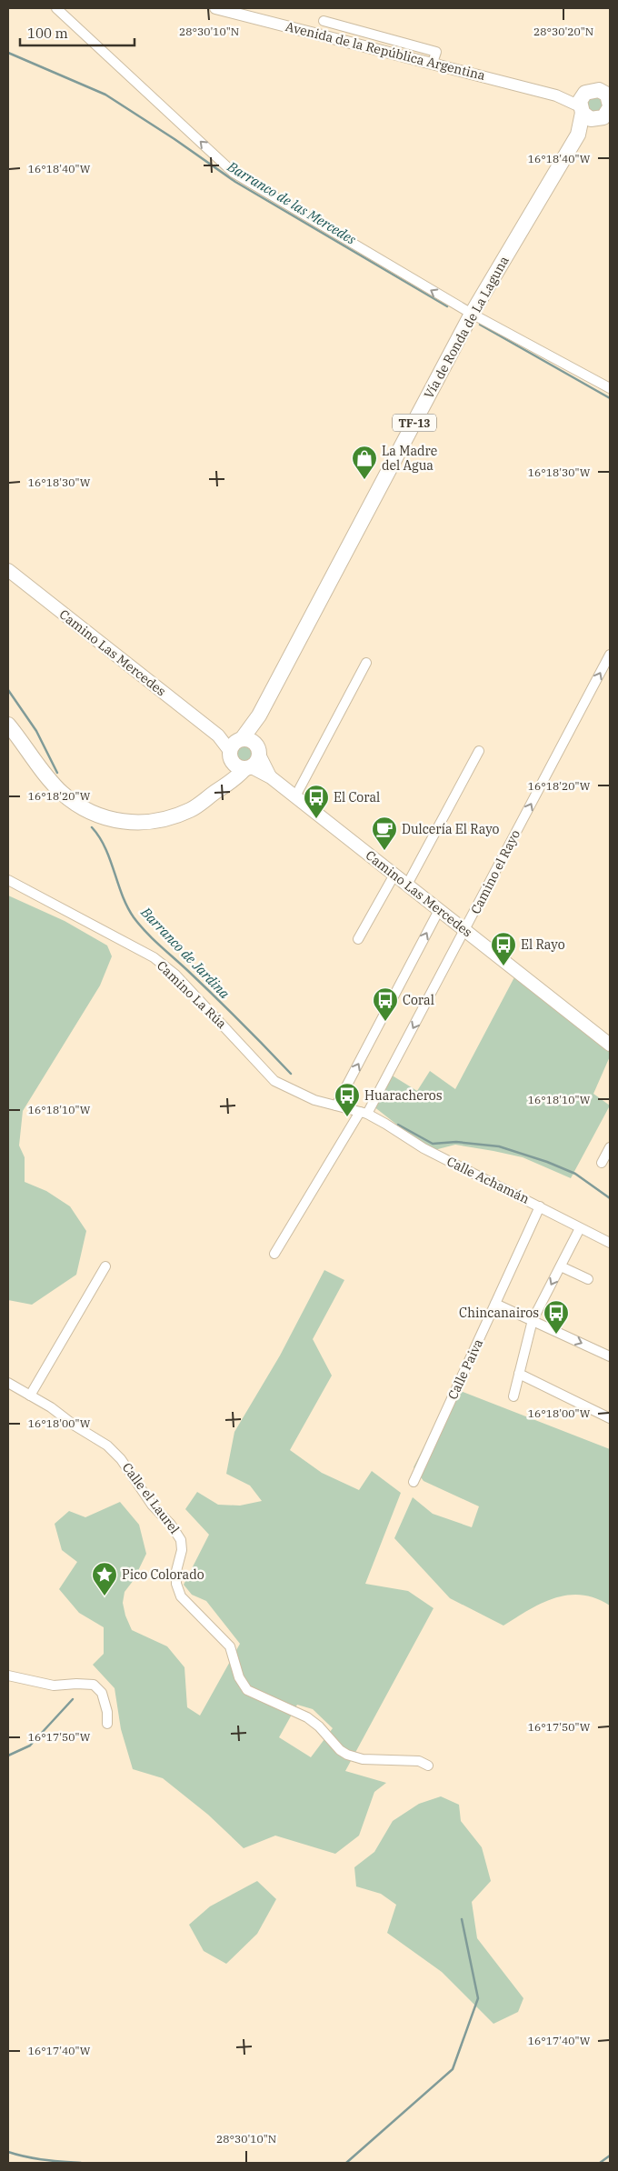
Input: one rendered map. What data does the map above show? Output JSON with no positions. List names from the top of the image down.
{
  "streets": {
    "main road": ["Vía de Ronda de La Laguna", "TF-13", "Camino Las Mercedes"],
    "street": [
      "Avenida de la República Argentina",
      "Camino el Rayo",
      "Camino La Rúa",
      "Calle Achamán",
      "Calle Paiva",
      "Calle el Laurel"
    ]
  },
  "crossings": [
    ["Avenida de la República Argentina", "Vía de Ronda de La Laguna"],
    ["Vía de Ronda de La Laguna", "Camino Las Mercedes"],
    ["Camino Las Mercedes", "Camino el Rayo"],
    ["Camino el Rayo", "Camino La Rúa"],
    ["Camino el Rayo", "Calle Achamán"],
    ["Camino La Rúa", "Calle Achamán"],
    ["Calle Achamán", "Calle Paiva"]
  ],
  "water": ["Barranco de las Mercedes", "Barranco de Jardina"],
  "places": {
    "shop": ["La Madre del Agua"],
    "bus stop": [
      "El Coral",
      "El Rayo",
      "Coral",
      "Huaracheros",
      "Chincanairos"
    ],
    "cafe": ["Dulcería El Rayo"],
    "place": ["Pico Colorado"]
  },
  "scale_bar": "100 m",
  "coordinates": [
    "28°30'10\"N",
    "28°30'20\"N",
    "16°18'40\"W",
    "16°18'30\"W",
    "16°18'20\"W",
    "16°18'10\"W",
    "16°18'00\"W",
    "16°17'50\"W",
    "16°17'40\"W"
  ]
}
